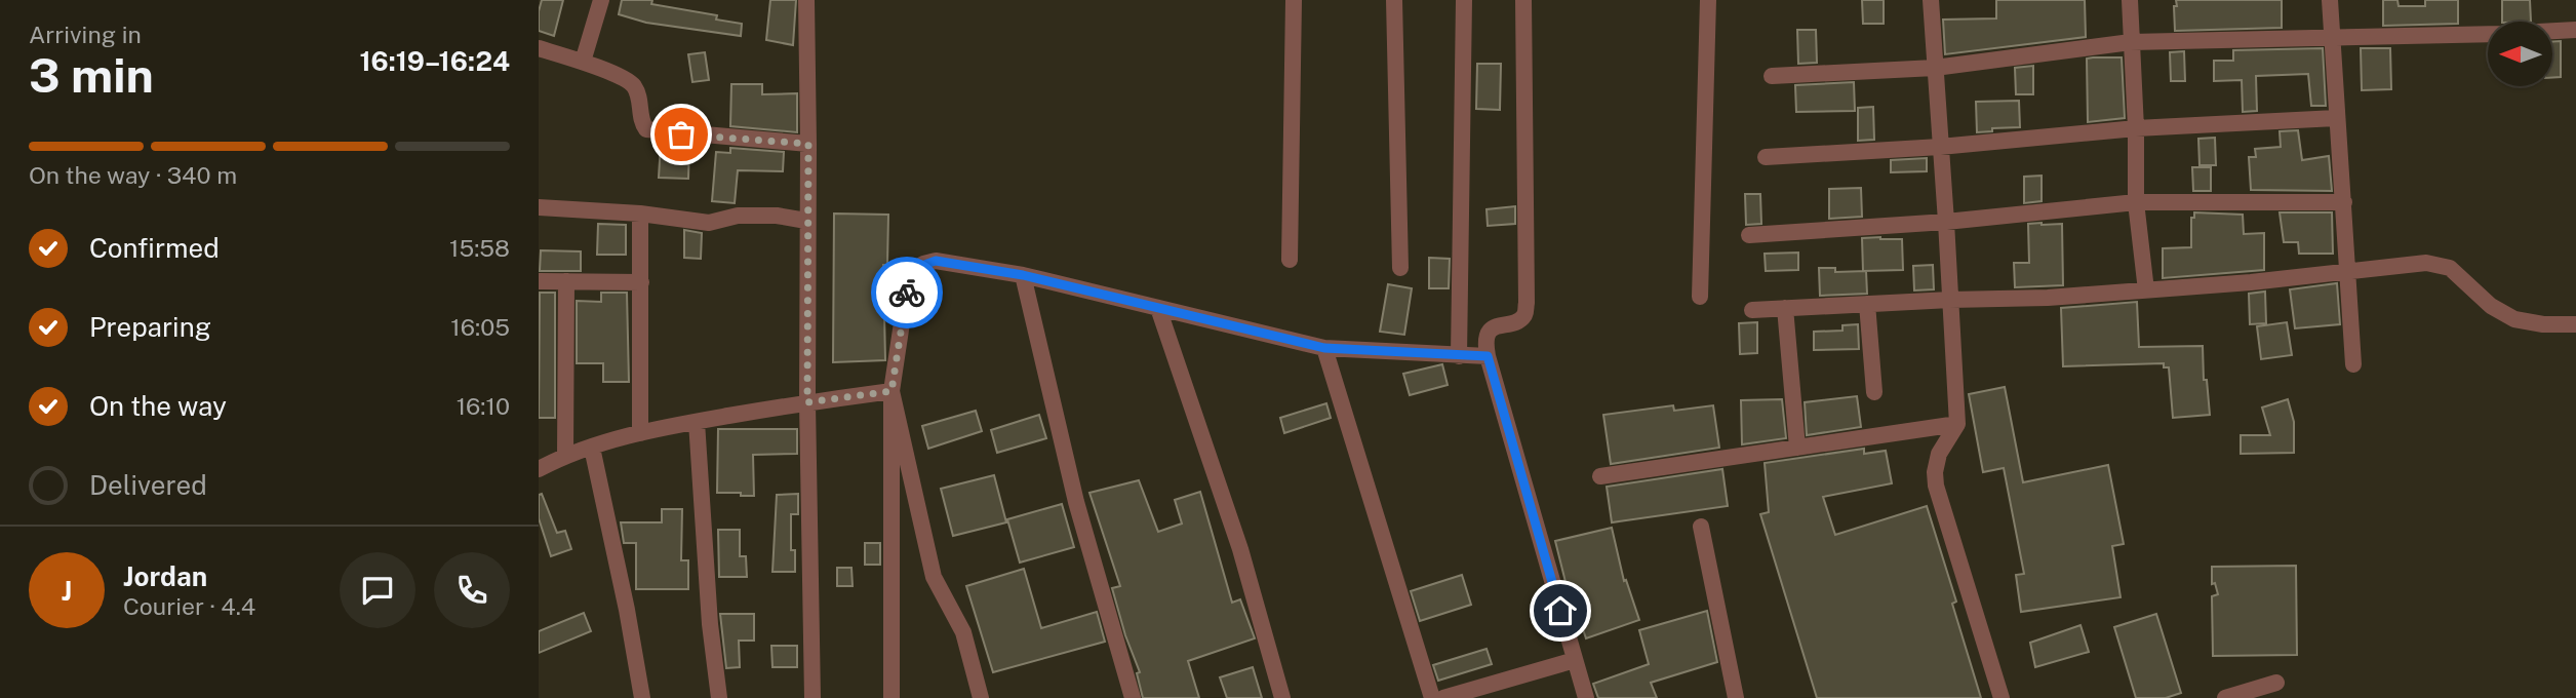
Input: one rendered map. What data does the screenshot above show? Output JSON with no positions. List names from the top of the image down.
{
  "north": "left",
  "page": {
    "heading": ["3 min", "Arriving in", "16:19–16:24"],
    "panel": ["Jordan", "Courier · 4.4"],
    "bar": "On the way · 340 m",
    "list": [
      ["Confirmed", "15:58"],
      ["Preparing", "16:05"],
      ["On the way", "16:10"],
      "Delivered"
    ],
    "round": "J"
  }
}
